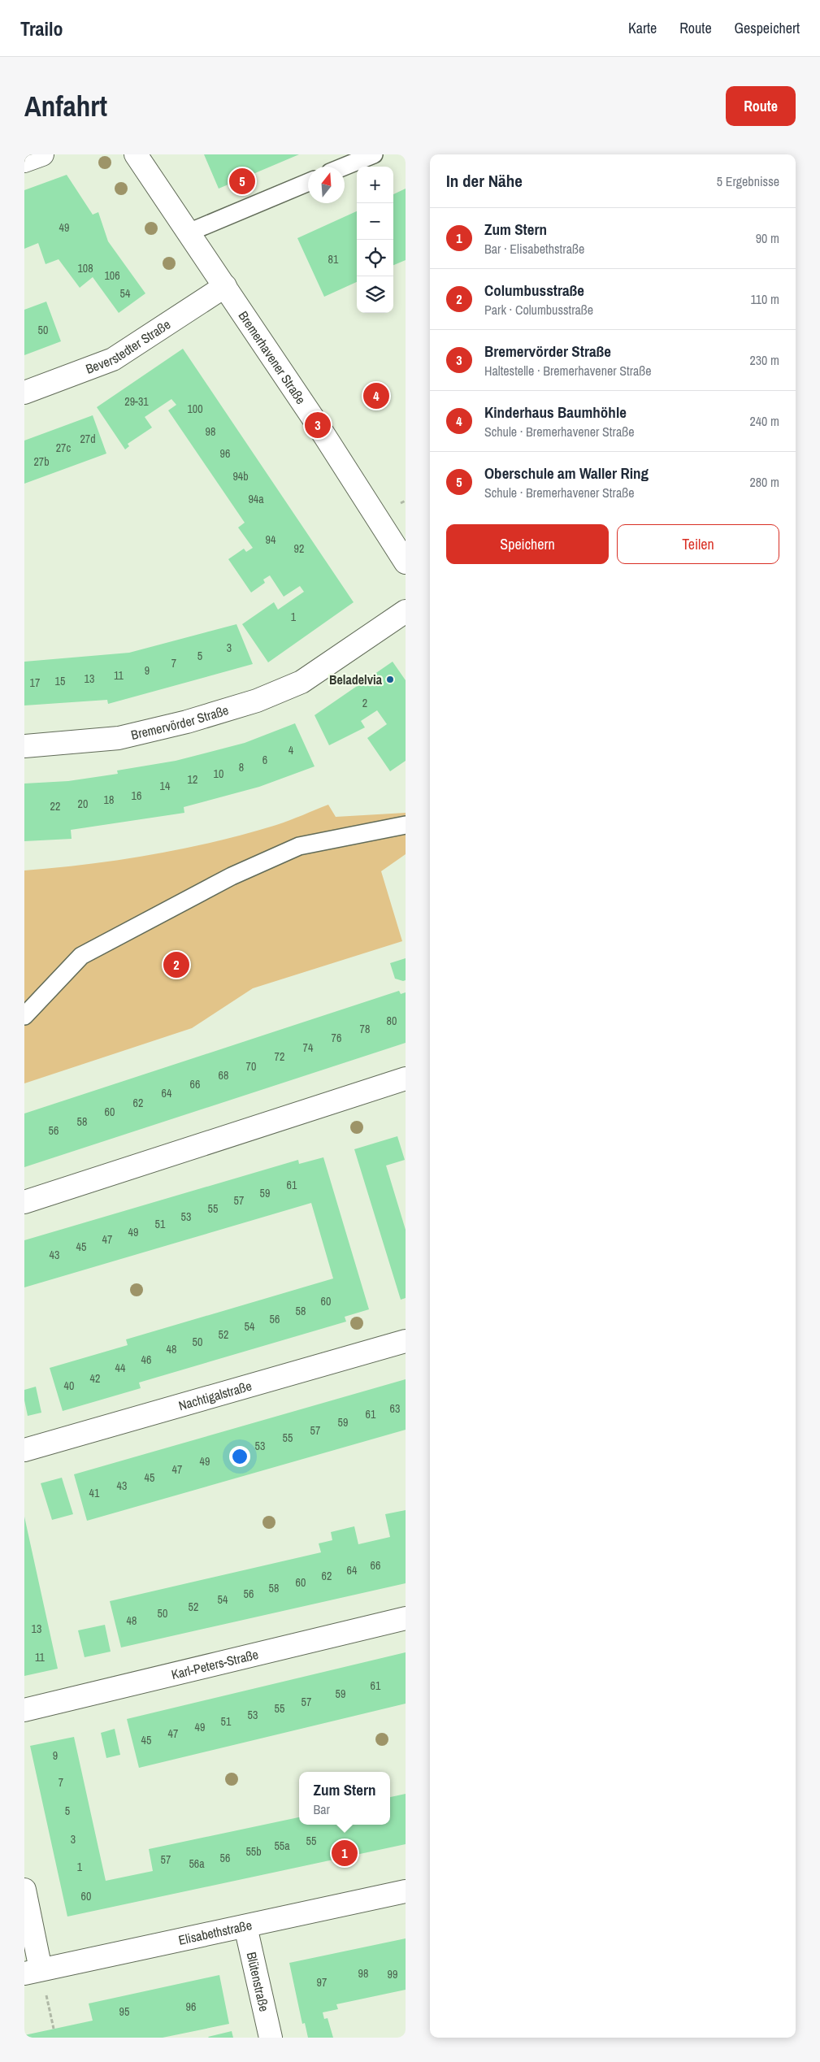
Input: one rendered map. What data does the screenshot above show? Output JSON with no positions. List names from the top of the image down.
{
  "streets": {
    "street": [
      "Beverstedter Straße",
      "Bremerhavener Straße",
      "Bremervörder Straße",
      "Nachtigalstraße",
      "Karl-Peters-Straße",
      "Elisabethstraße",
      "Blütenstraße"
    ]
  },
  "crossings": [
    ["Beverstedter Straße", "Bremerhavener Straße"],
    ["Elisabethstraße", "Blütenstraße"]
  ],
  "places": ["Beladelvia"],
  "house_numbers": [
    "49",
    "81",
    "108",
    "106",
    "54",
    "50",
    "29-31",
    "100",
    "98",
    "27d",
    "27c",
    "96",
    "27b",
    "94b",
    "94a",
    "94",
    "92",
    "1",
    "3",
    "5",
    "7",
    "9",
    "11",
    "13",
    "15",
    "17",
    "2",
    "4",
    "6",
    "8",
    "10",
    "12",
    "14",
    "16",
    "18",
    "20",
    "22",
    "80",
    "78",
    "76",
    "74",
    "72",
    "70",
    "68",
    "66",
    "64",
    "62",
    "60",
    "58",
    "56",
    "61",
    "59",
    "57",
    "55",
    "53",
    "51",
    "49",
    "47",
    "45",
    "43",
    "60",
    "58",
    "56",
    "54",
    "52",
    "50",
    "48",
    "46",
    "44",
    "42",
    "40",
    "63",
    "61",
    "59",
    "57",
    "55",
    "53",
    "49",
    "47",
    "45",
    "43",
    "41",
    "66",
    "64",
    "62",
    "60",
    "58",
    "56",
    "54",
    "52",
    "50",
    "48",
    "13",
    "11",
    "61",
    "59",
    "57",
    "55",
    "53",
    "51",
    "49",
    "47",
    "45",
    "9",
    "7",
    "5",
    "3",
    "55",
    "55a",
    "55b",
    "56",
    "57",
    "56a",
    "1",
    "60",
    "98",
    "99",
    "97",
    "96",
    "95"
  ],
  "north": "top",
  "page": {
    "header": "Trailo",
    "nav": ["Karte", "Route", "Gespeichert"],
    "buttons": [
      "Route",
      ["Speichern", "Teilen"]
    ],
    "title": "Anfahrt",
    "heading": ["In der Nähe", "5 Ergebnisse"],
    "map_buttons": ["+", "−"],
    "pins": [
      "5",
      "4",
      "3",
      "2",
      "1"
    ],
    "list": [
      {
        "mark": "1",
        "name": "Zum Stern",
        "note": "Bar · Elisabethstraße",
        "value": "90 m"
      },
      {
        "mark": "2",
        "name": "Columbusstraße",
        "note": "Park · Columbusstraße",
        "value": "110 m"
      },
      {
        "mark": "3",
        "name": "Bremervörder Straße",
        "note": "Haltestelle · Bremerhavener Straße",
        "value": "230 m"
      },
      {
        "mark": "4",
        "name": "Kinderhaus Baumhöhle",
        "note": "Schule · Bremerhavener Straße",
        "value": "240 m"
      },
      {
        "mark": "5",
        "name": "Oberschule am Waller Ring",
        "note": "Schule · Bremerhavener Straße",
        "value": "280 m"
      }
    ],
    "popup": ["Zum Stern", "Bar"]
  }
}
